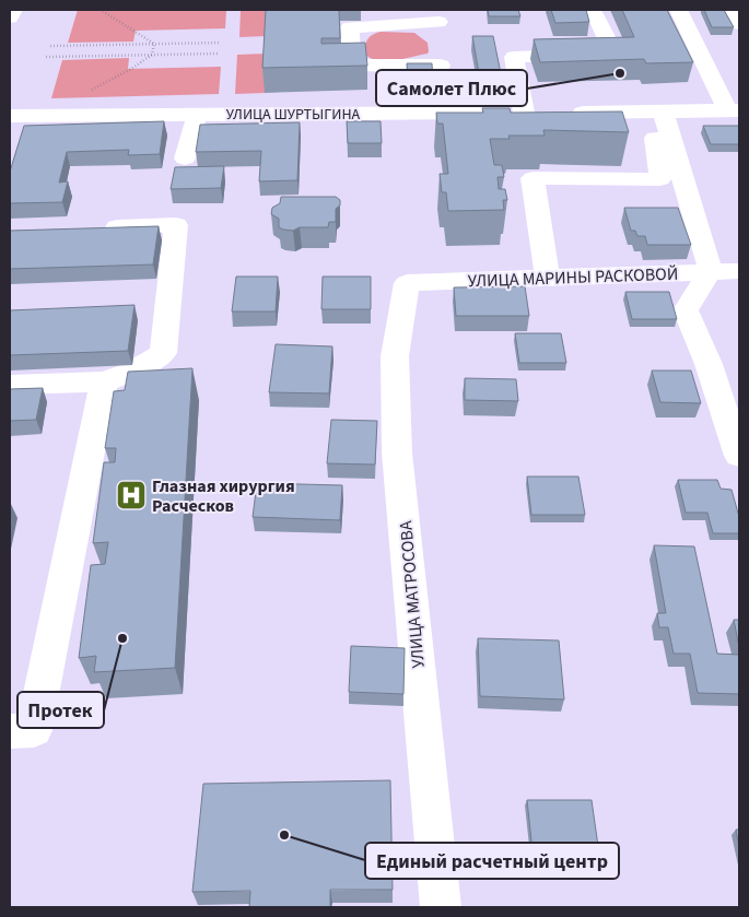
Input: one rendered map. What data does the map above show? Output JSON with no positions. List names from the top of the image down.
{
  "streets": {
    "street": ["УЛИЦА ШУРТЫГИНА", "УЛИЦА МАРИНЫ РАСКОВОЙ", "УЛИЦА МАТРОСОВА"]
  },
  "crossings": [
    ["УЛИЦА МАРИНЫ РАСКОВОЙ", "УЛИЦА МАТРОСОВА"]
  ],
  "places": {
    "other": ["Самолет Плюс", "Протек", "Единый расчетный центр"],
    "hospital": ["Глазная хирургия Расческов"]
  }
}
